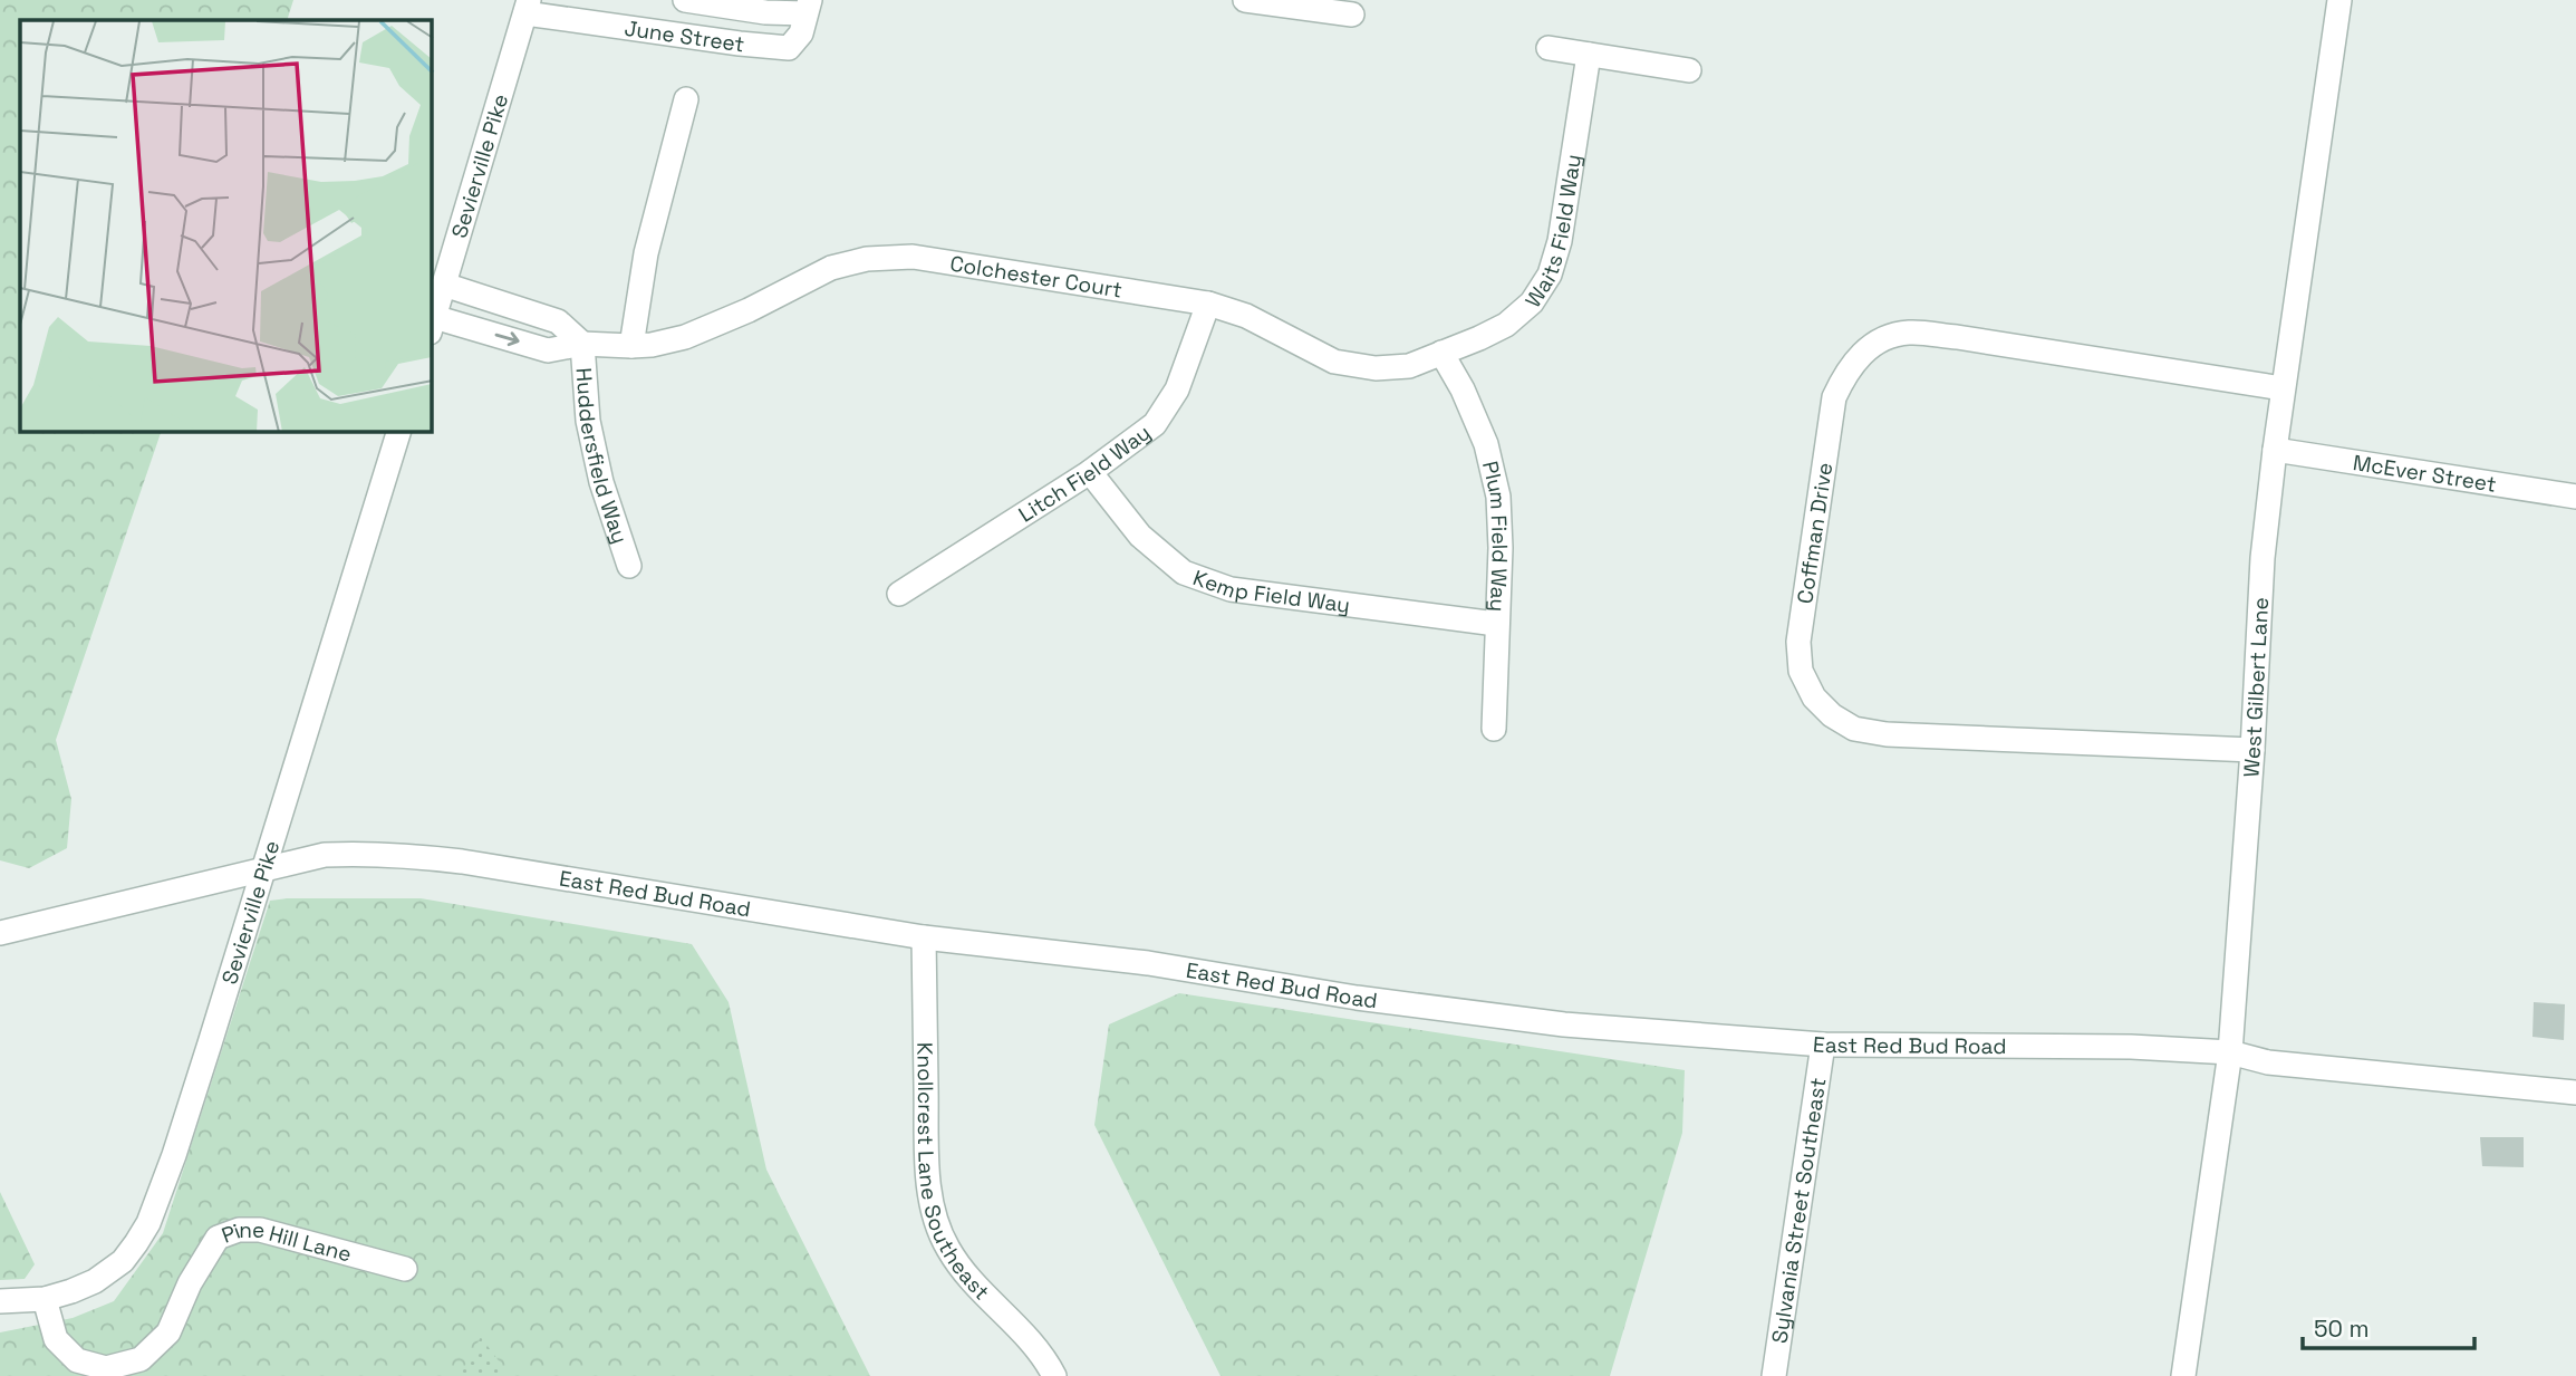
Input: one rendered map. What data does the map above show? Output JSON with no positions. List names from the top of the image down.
{
  "streets": {
    "street": [
      "June Street",
      "Sevierville Pike",
      "Waits Field Way",
      "Colchester Court",
      "Huddersfield Way",
      "Litch Field Way",
      "McEver Street",
      "Coffman Drive",
      "Plum Field Way",
      "Kemp Field Way",
      "West Gilbert Lane",
      "East Red Bud Road",
      "Knollcrest Lane Southeast",
      "Sylvania Street Southeast",
      "Pine Hill Lane"
    ]
  },
  "crossings": [
    ["June Street", "Sevierville Pike"],
    ["Sevierville Pike", "Colchester Court"],
    ["Sevierville Pike", "East Red Bud Road"],
    ["Sevierville Pike", "Pine Hill Lane"],
    ["Waits Field Way", "Colchester Court"],
    ["Waits Field Way", "Plum Field Way"],
    ["Colchester Court", "Huddersfield Way"],
    ["Colchester Court", "Litch Field Way"],
    ["Colchester Court", "Plum Field Way"],
    ["Litch Field Way", "Kemp Field Way"],
    ["McEver Street", "West Gilbert Lane"],
    ["Coffman Drive", "West Gilbert Lane"],
    ["Plum Field Way", "Kemp Field Way"],
    ["West Gilbert Lane", "East Red Bud Road"],
    ["East Red Bud Road", "Knollcrest Lane Southeast"],
    ["East Red Bud Road", "Sylvania Street Southeast"]
  ],
  "scale_bar": "50 m"
}
